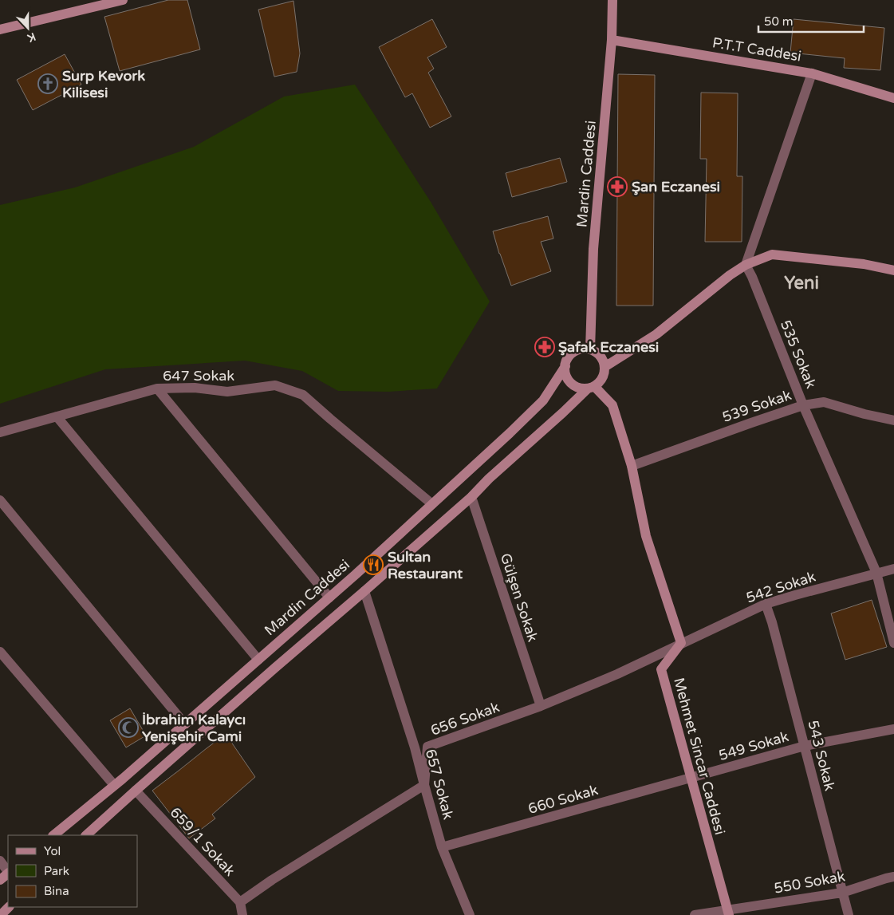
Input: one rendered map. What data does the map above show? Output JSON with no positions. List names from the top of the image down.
{
  "streets": {
    "street": [
      "P.T.T Caddesi",
      "Mardin Caddesi",
      "535 Sokak",
      "647 Sokak",
      "539 Sokak",
      "542 Sokak",
      "Gülşen Sokak",
      "656 Sokak",
      "549 Sokak",
      "543 Sokak",
      "Mehmet Sincar Caddesi",
      "657 Sokak",
      "660 Sokak",
      "659/1 Sokak",
      "550 Sokak"
    ]
  },
  "crossings": [
    ["P.T.T Caddesi", "Mardin Caddesi"],
    ["Mardin Caddesi", "647 Sokak"],
    ["535 Sokak", "539 Sokak"],
    ["535 Sokak", "542 Sokak"],
    ["542 Sokak", "656 Sokak"],
    ["542 Sokak", "543 Sokak"],
    ["542 Sokak", "Mehmet Sincar Caddesi"],
    ["Gülşen Sokak", "656 Sokak"],
    ["656 Sokak", "Mehmet Sincar Caddesi"],
    ["656 Sokak", "657 Sokak"],
    ["549 Sokak", "543 Sokak"],
    ["549 Sokak", "Mehmet Sincar Caddesi"],
    ["549 Sokak", "660 Sokak"],
    ["543 Sokak", "550 Sokak"],
    ["Mehmet Sincar Caddesi", "660 Sokak"],
    ["Mehmet Sincar Caddesi", "550 Sokak"],
    ["657 Sokak", "660 Sokak"]
  ],
  "districts": ["Yeni"],
  "places": {
    "church": ["Surp Kevork Kilisesi"],
    "pharmacy": ["Şan Eczanesi", "Şafak Eczanesi"],
    "restaurant": ["Sultan Restaurant"],
    "mosque": ["İbrahim Kalaycı Yenişehir Cami"]
  },
  "legend": ["Yol", "Park", "Bina"],
  "scale_bar": "50 m",
  "north": "bottom"
}
